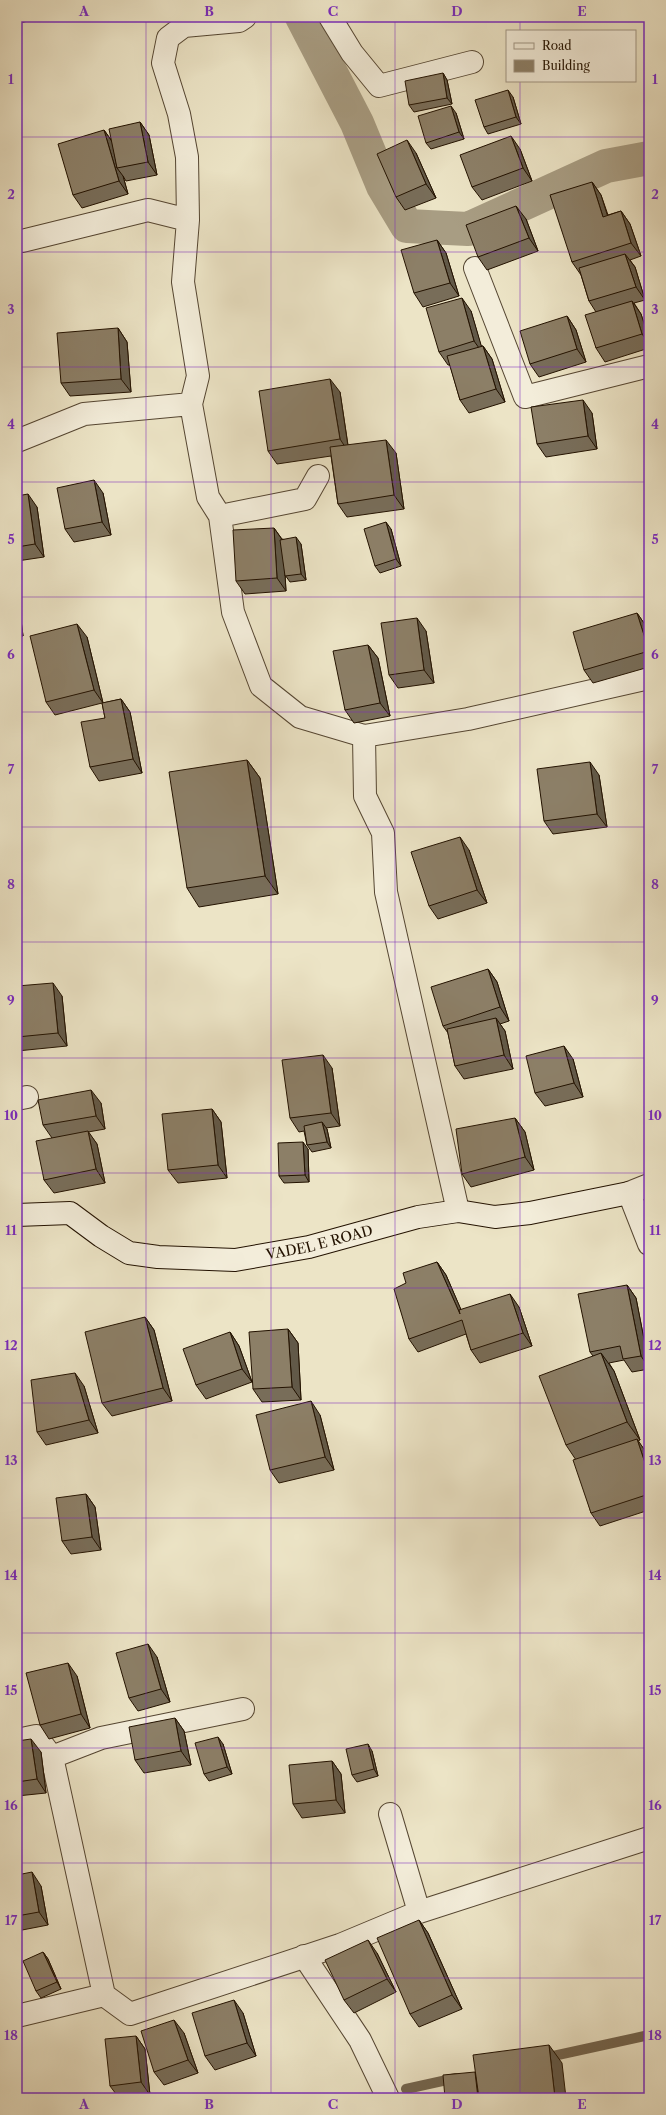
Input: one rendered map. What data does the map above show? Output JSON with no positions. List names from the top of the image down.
{
  "streets": {
    "street": ["VADEL E ROAD"]
  },
  "legend": ["Road", "Building"],
  "grid": {
    "columns": [
      "A",
      "B",
      "C",
      "D",
      "E"
    ],
    "rows": [
      "1",
      "2",
      "3",
      "4",
      "5",
      "6",
      "7",
      "8",
      "9",
      "10",
      "11",
      "12",
      "13",
      "14",
      "15",
      "16",
      "17",
      "18"
    ]
  }
}
